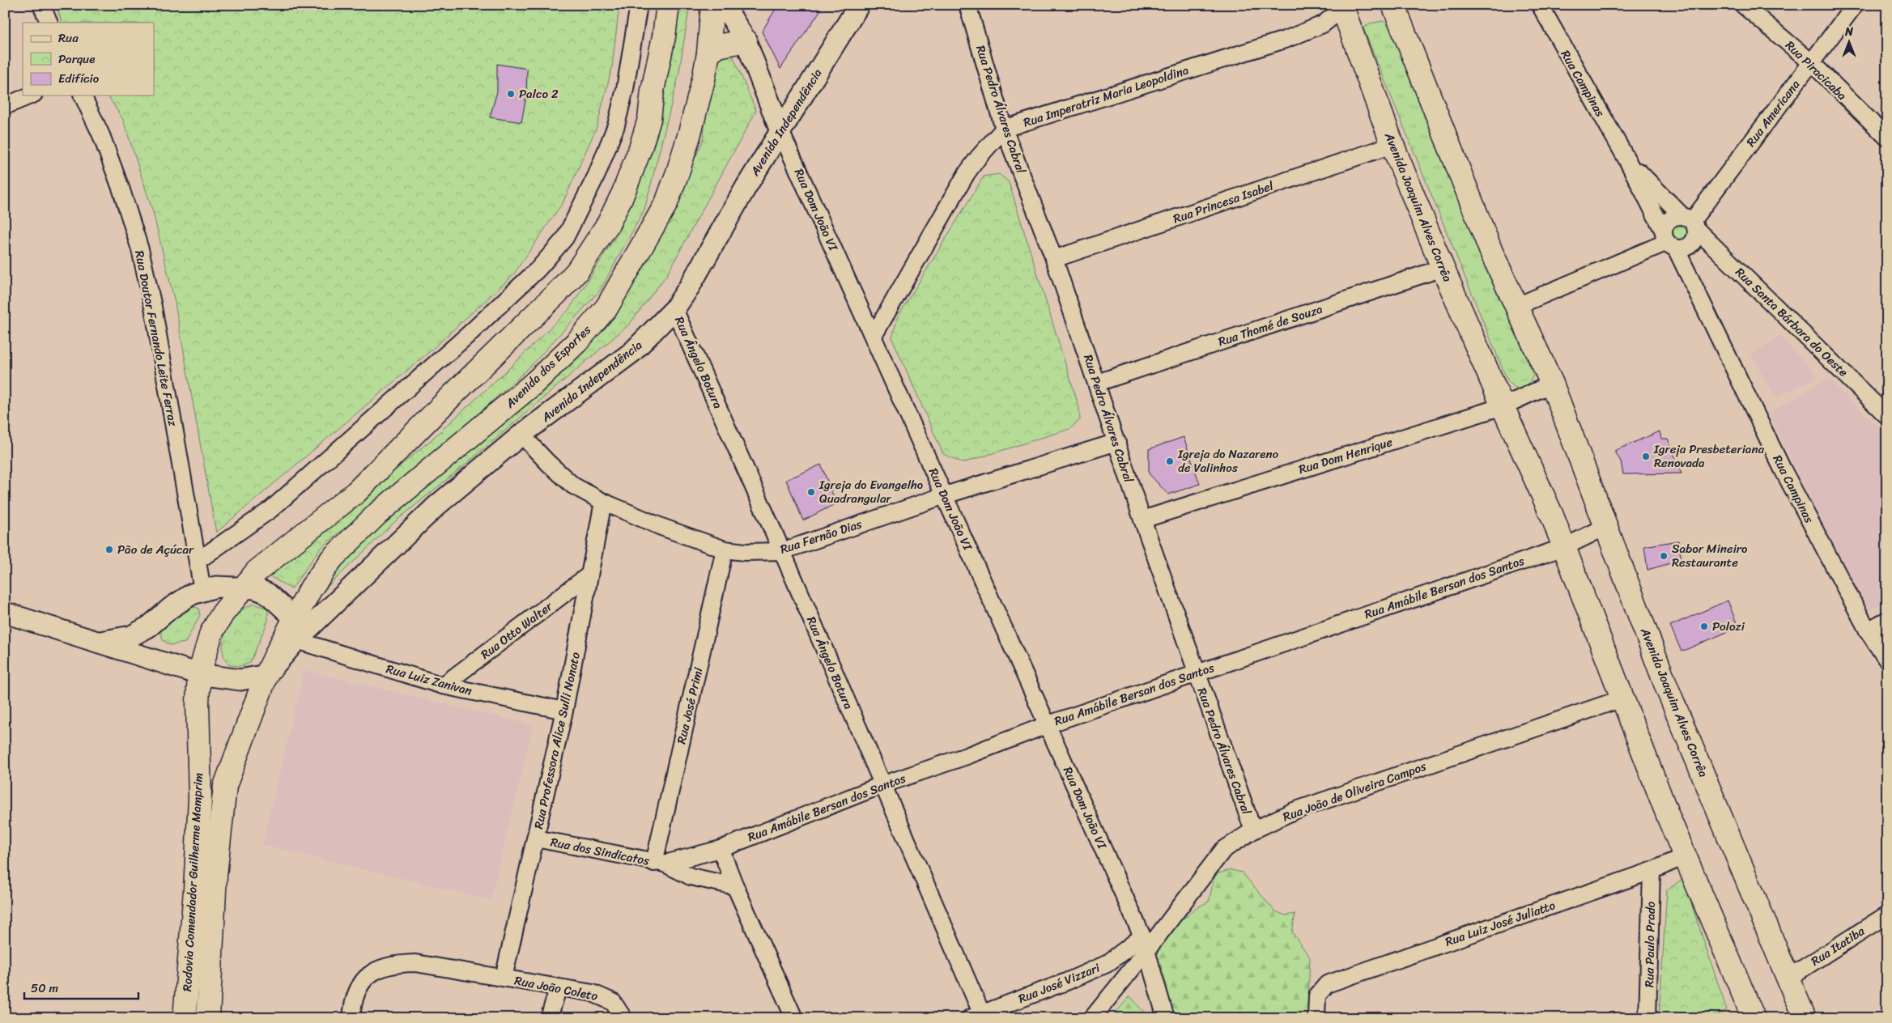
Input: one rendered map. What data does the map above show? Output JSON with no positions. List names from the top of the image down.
{
  "streets": {
    "main road": ["Avenida Joaquim Alves Corrêa", "Avenida dos Esportes", "Rodovia Comendador Guilherme Mamprim"],
    "street": [
      "Rua Piracicaba",
      "Rua Campinas",
      "Rua Imperatriz Maria Leopoldina",
      "Rua Pedro Álvares Cabral",
      "Rua Americana",
      "Avenida Independência",
      "Rua Princesa Isabel",
      "Rua Dom João VI",
      "Rua Santa Bárbara do Oeste",
      "Rua Thomé de Souza",
      "Rua Doutor Fernando Leite Ferraz",
      "Rua Ângelo Botura",
      "Rua Dom Henrique",
      "Rua Fernão Dias",
      "Rua Amábile Bersan dos Santos",
      "Rua Otto Walter",
      "Rua Luiz Zanivan",
      "Rua José Primi",
      "Rua Professora Alice Sulli Nonato",
      "Rua João de Oliveira Campos",
      "Rua dos Sindicatos",
      "Rua Luiz José Juliatto",
      "Rua Paulo Prado",
      "Rua Itatiba",
      "Rua José Vizzari",
      "Rua João Coleto"
    ]
  },
  "crossings": [
    ["Rua Piracicaba", "Rua Americana"],
    ["Rua Campinas", "Rua Americana"],
    ["Rua Campinas", "Rua Santa Bárbara do Oeste"],
    ["Rua Imperatriz Maria Leopoldina", "Rua Pedro Álvares Cabral"],
    ["Rua Imperatriz Maria Leopoldina", "Avenida Joaquim Alves Corrêa"],
    ["Rua Pedro Álvares Cabral", "Rua Princesa Isabel"],
    ["Rua Pedro Álvares Cabral", "Rua Thomé de Souza"],
    ["Rua Pedro Álvares Cabral", "Rua Dom Henrique"],
    ["Rua Pedro Álvares Cabral", "Rua Fernão Dias"],
    ["Rua Pedro Álvares Cabral", "Rua Amábile Bersan dos Santos"],
    ["Rua Pedro Álvares Cabral", "Rua João de Oliveira Campos"],
    ["Rua Americana", "Rua Santa Bárbara do Oeste"],
    ["Avenida Independência", "Rua Dom João VI"],
    ["Avenida Independência", "Rua Ângelo Botura"],
    ["Avenida Independência", "Rua Fernão Dias"],
    ["Avenida Independência", "Rua Luiz Zanivan"],
    ["Rua Princesa Isabel", "Avenida Joaquim Alves Corrêa"],
    ["Avenida Joaquim Alves Corrêa", "Rua Thomé de Souza"],
    ["Avenida Joaquim Alves Corrêa", "Rua Dom Henrique"],
    ["Avenida Joaquim Alves Corrêa", "Rua Amábile Bersan dos Santos"],
    ["Avenida Joaquim Alves Corrêa", "Rua João de Oliveira Campos"],
    ["Avenida Joaquim Alves Corrêa", "Rua Luiz José Juliatto"],
    ["Avenida Joaquim Alves Corrêa", "Rua Itatiba"],
    ["Rua Dom João VI", "Rua Fernão Dias"],
    ["Rua Dom João VI", "Rua Amábile Bersan dos Santos"],
    ["Rua Dom João VI", "Rua João de Oliveira Campos"],
    ["Rua Dom João VI", "Rua José Vizzari"],
    ["Rua Ângelo Botura", "Rua Fernão Dias"],
    ["Rua Ângelo Botura", "Rua Amábile Bersan dos Santos"],
    ["Rua Ângelo Botura", "Rua José Vizzari"],
    ["Avenida dos Esportes", "Rodovia Comendador Guilherme Mamprim"],
    ["Rua Fernão Dias", "Rua José Primi"],
    ["Rua Fernão Dias", "Rua Professora Alice Sulli Nonato"],
    ["Rua Amábile Bersan dos Santos", "Rua José Primi"],
    ["Rua Amábile Bersan dos Santos", "Rua dos Sindicatos"],
    ["Rua Otto Walter", "Rua Luiz Zanivan"],
    ["Rua Otto Walter", "Rua Professora Alice Sulli Nonato"],
    ["Rua Luiz Zanivan", "Rua Professora Alice Sulli Nonato"],
    ["Rua José Primi", "Rua dos Sindicatos"],
    ["Rua Professora Alice Sulli Nonato", "Rua dos Sindicatos"],
    ["Rua Professora Alice Sulli Nonato", "Rua João Coleto"],
    ["Rua João de Oliveira Campos", "Rua José Vizzari"],
    ["Rua Luiz José Juliatto", "Rua Paulo Prado"]
  ],
  "places": [
    "Palco 2",
    "Igreja Presbeteriana Renovada",
    "Igreja do Nazareno de Valinhos",
    "Igreja do Evangelho Quadrangular",
    "Pão de Açúcar",
    "Sabor Mineiro Restaurante",
    "Polozi"
  ],
  "legend": ["Rua", "Parque", "Edifício"],
  "scale_bar": "50 m",
  "north": "top"
}
